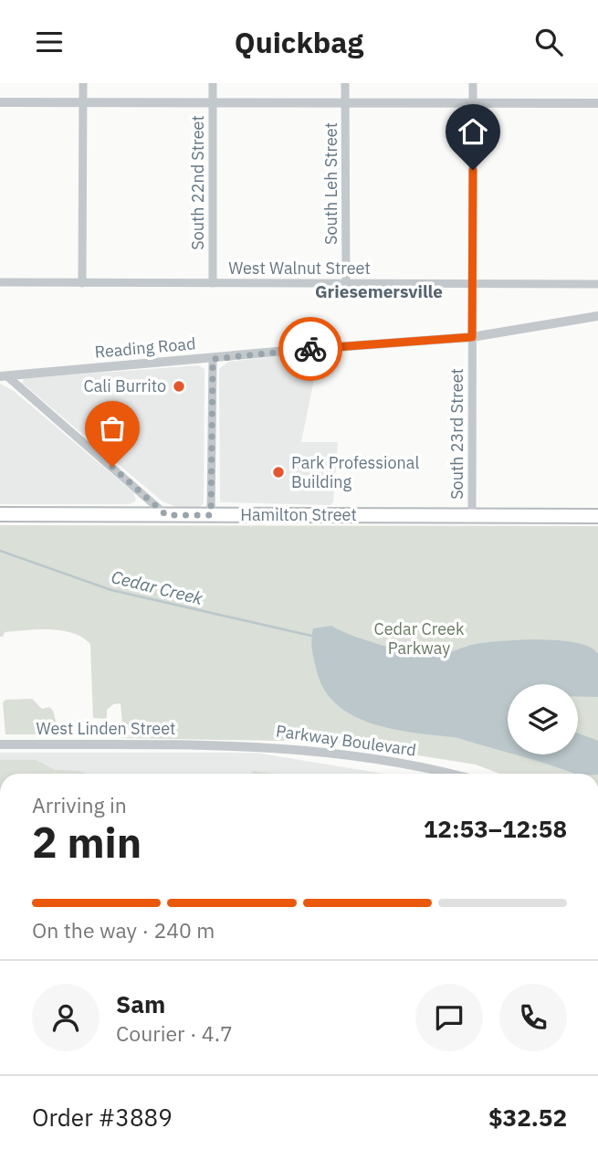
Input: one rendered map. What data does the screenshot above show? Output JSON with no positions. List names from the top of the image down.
{
  "streets": {
    "main road": ["Hamilton Street"],
    "street": [
      "South 22nd Street",
      "South Leh Street",
      "West Walnut Street",
      "Reading Road",
      "South 23rd Street",
      "West Linden Street",
      "Parkway Boulevard"
    ]
  },
  "crossings": [
    ["South 22nd Street", "West Walnut Street"],
    ["South Leh Street", "West Walnut Street"],
    ["West Walnut Street", "South 23rd Street"],
    ["Reading Road", "South 23rd Street"],
    ["South 23rd Street", "Hamilton Street"],
    ["West Linden Street", "Parkway Boulevard"]
  ],
  "districts": ["Griesemersville"],
  "water": ["Cedar Creek"],
  "parks": ["Cedar Creek Parkway"],
  "places": ["Cali Burrito", "Park Professional Building"],
  "page": {
    "header": "Quickbag",
    "heading": ["2 min", "Arriving in", "12:53–12:58"],
    "panel": [
      "Sam",
      "Courier · 4.7",
      "Order #3889",
      "$32.52"
    ],
    "bar": "On the way · 240 m"
  }
}
